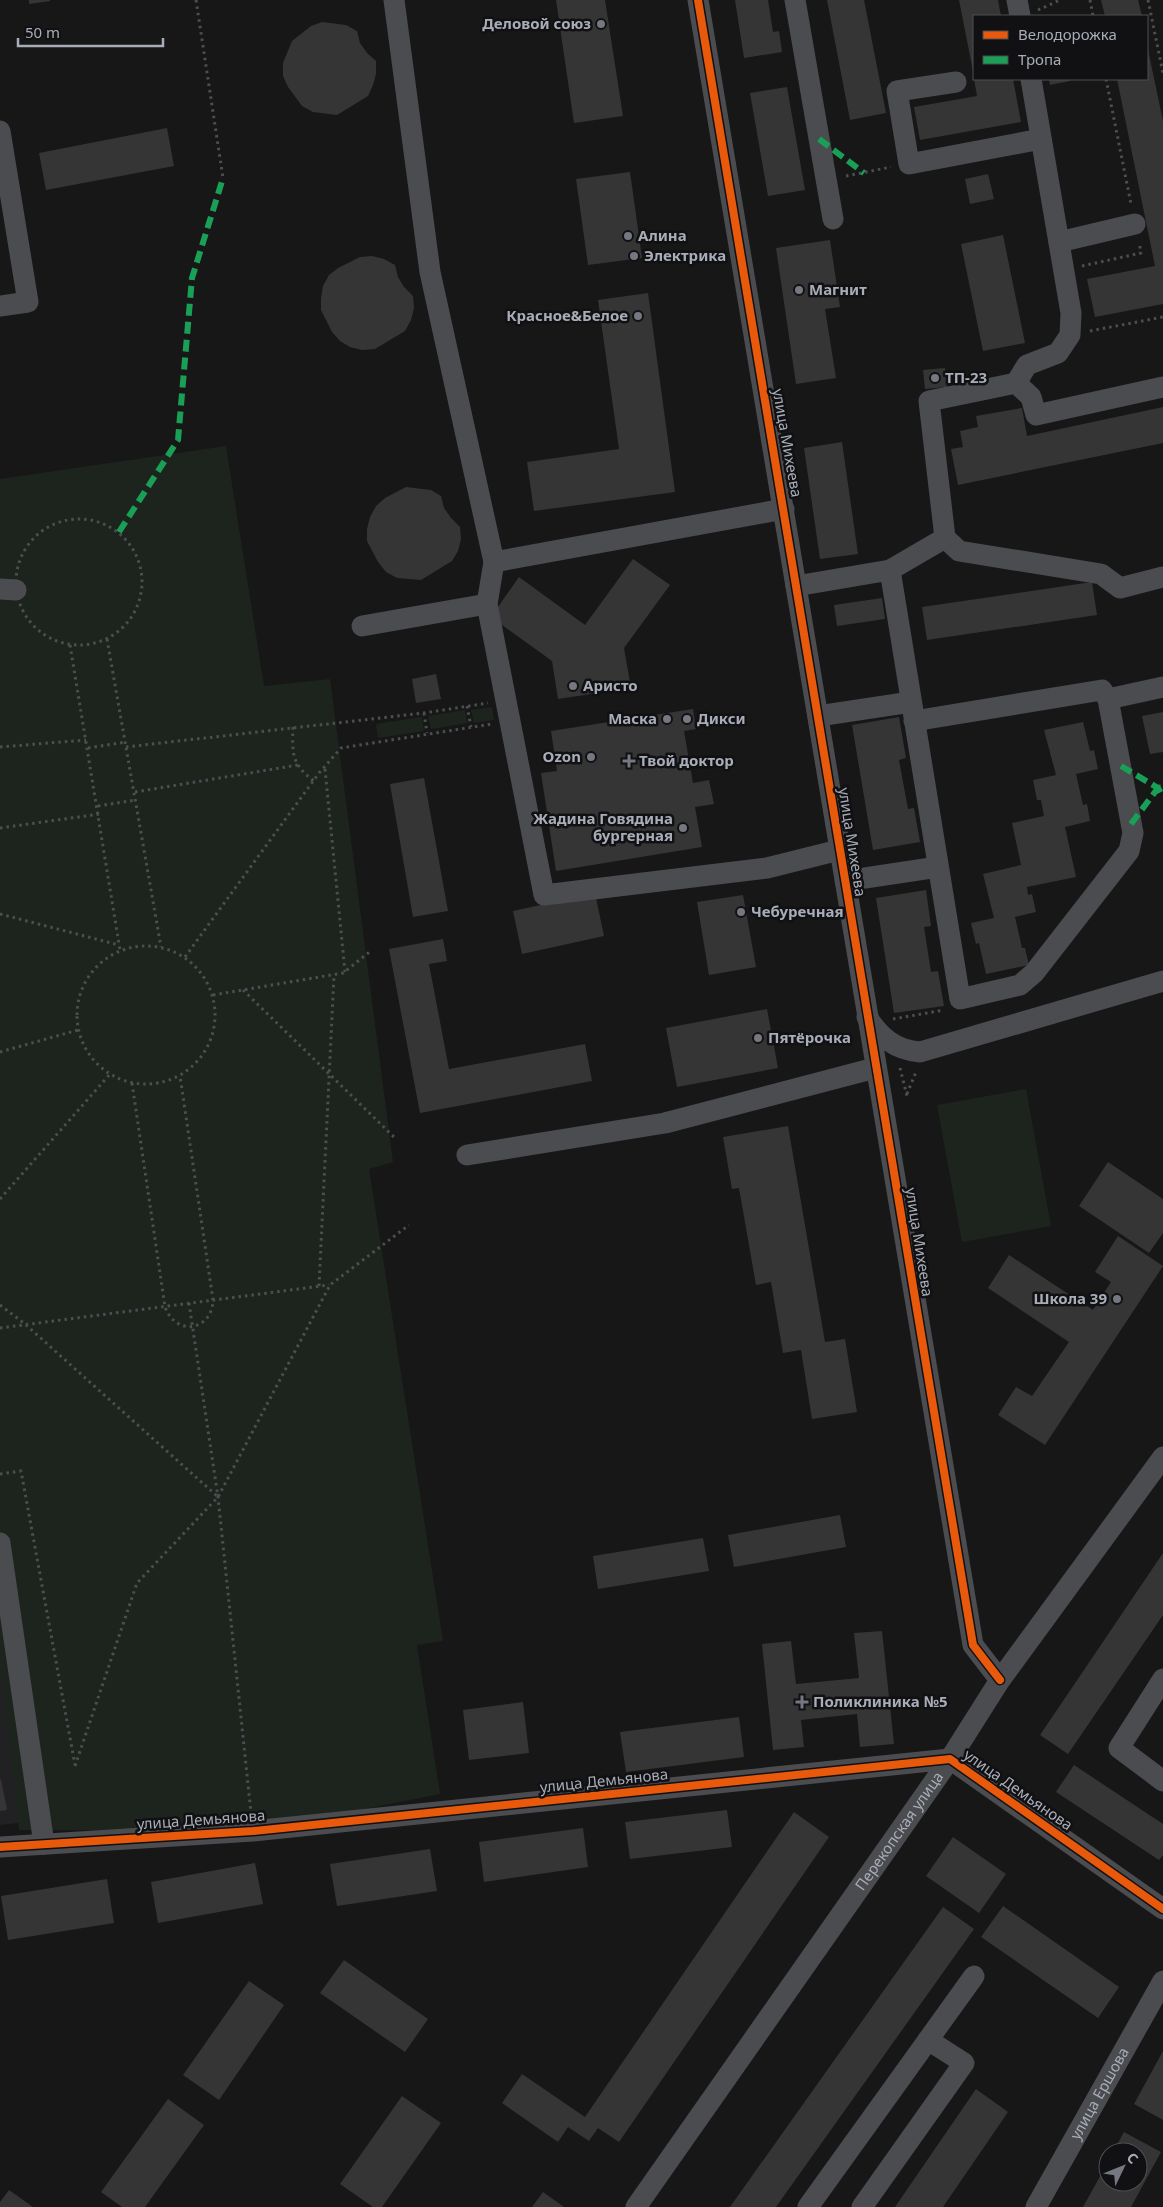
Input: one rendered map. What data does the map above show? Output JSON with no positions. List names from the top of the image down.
{
  "streets": {
    "street": [
      "улица Михеева",
      "улица Демьянова",
      "Перекопская улица",
      "улица Ершова"
    ]
  },
  "crossings": [
    ["улица Михеева", "Перекопская улица"],
    ["улица Демьянова", "Перекопская улица"]
  ],
  "places": {
    "other": [
      "Деловой союз",
      "Алина",
      "Электрика",
      "Магнит",
      "Красное&Белое",
      "ТП-23",
      "Аристо",
      "Маска",
      "Дикси",
      "Ozon",
      "Жадина Говядина бургерная",
      "Чебуречная",
      "Пятёрочка",
      "Школа 39"
    ],
    "health": ["Твой доктор", "Поликлиника №5"]
  },
  "legend": ["Велодорожка", "Тропа"],
  "scale_bar": "50 m",
  "north": "top right"
}
